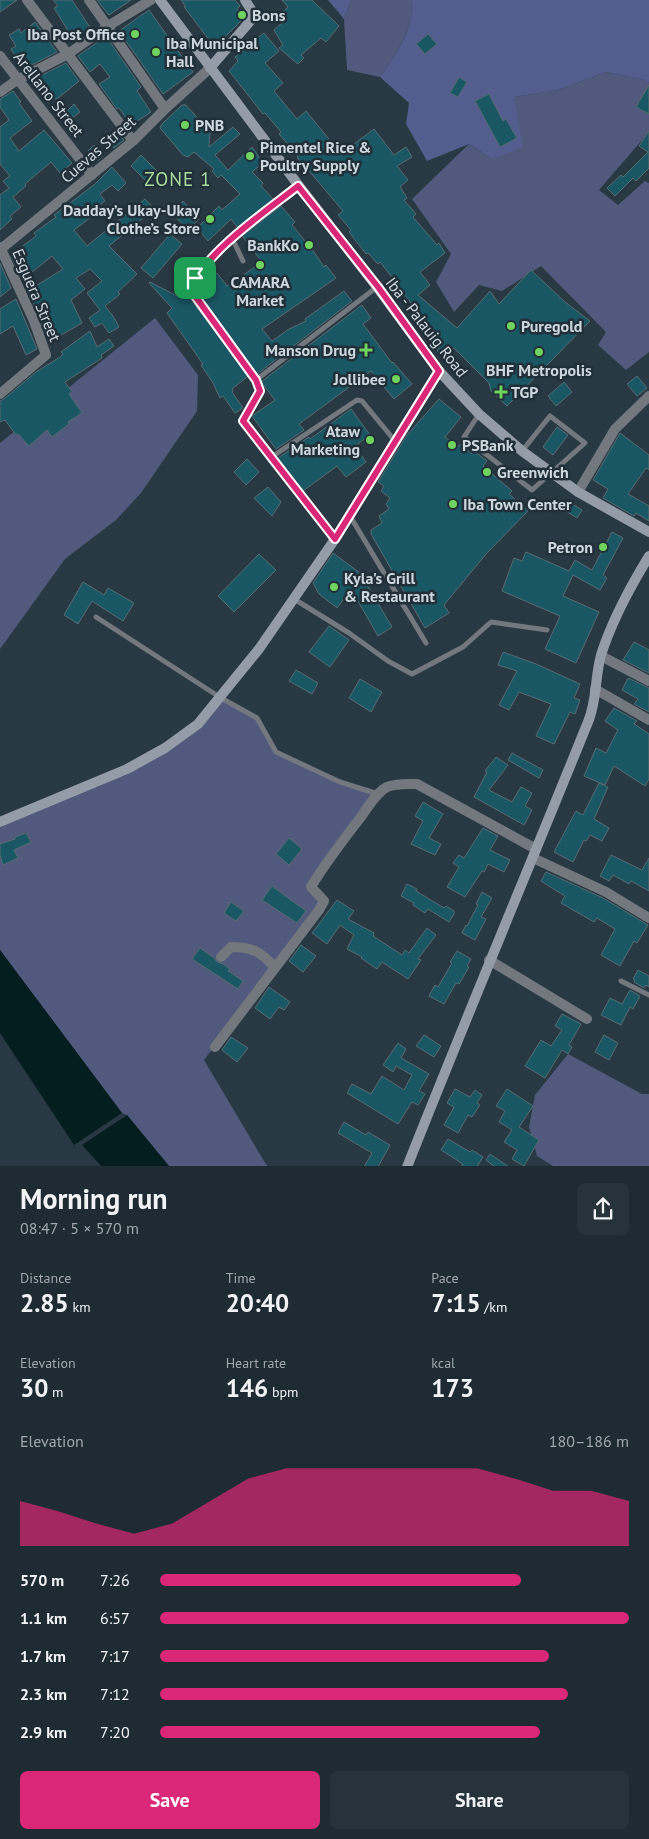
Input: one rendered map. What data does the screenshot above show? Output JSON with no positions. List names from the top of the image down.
{
  "streets": {
    "main road": ["Iba - Palauig Road"],
    "street": ["Arellano Street", "Cuevas Street", "Esguera Street"]
  },
  "crossings": [
    ["Arellano Street", "Cuevas Street"],
    ["Cuevas Street", "Esguera Street"],
    ["Cuevas Street", "Iba - Palauig Road"]
  ],
  "districts": ["ZONE 1"],
  "places": {
    "other": [
      "Bons",
      "Iba Post Office",
      "Iba Municipal Hall",
      "PNB",
      "Pimentel Rice & Poultry Supply",
      "Dadday’s Ukay-Ukay Clothe’s Store",
      "BankKo",
      "CAMARA Market",
      "Puregold",
      "BHF Metropolis",
      "Jollibee",
      "Ataw Marketing",
      "PSBank",
      "Greenwich",
      "Iba Town Center",
      "Petron",
      "Kyla's Grill & Restaurant"
    ],
    "health": ["Manson Drug", "TGP"]
  },
  "page": {
    "heading": ["Morning run", "08:47 · 5 × 570 m"],
    "stats": [
      ["Distance", "2.85 km"],
      ["Time", "20:40"],
      ["Pace", "7:15 /km"],
      ["Elevation", "30 m"],
      ["Heart rate", "146 bpm"],
      ["kcal", "173"]
    ],
    "chart": ["Elevation", "180–186 m"],
    "list": [
      {
        "name": "570 m",
        "note": "7:26"
      },
      {
        "name": "1.1 km",
        "note": "6:57"
      },
      {
        "name": "1.7 km",
        "note": "7:17"
      },
      {
        "name": "2.3 km",
        "note": "7:12"
      },
      {
        "name": "2.9 km",
        "note": "7:20"
      }
    ],
    "buttons": ["Save", "Share"]
  }
}
